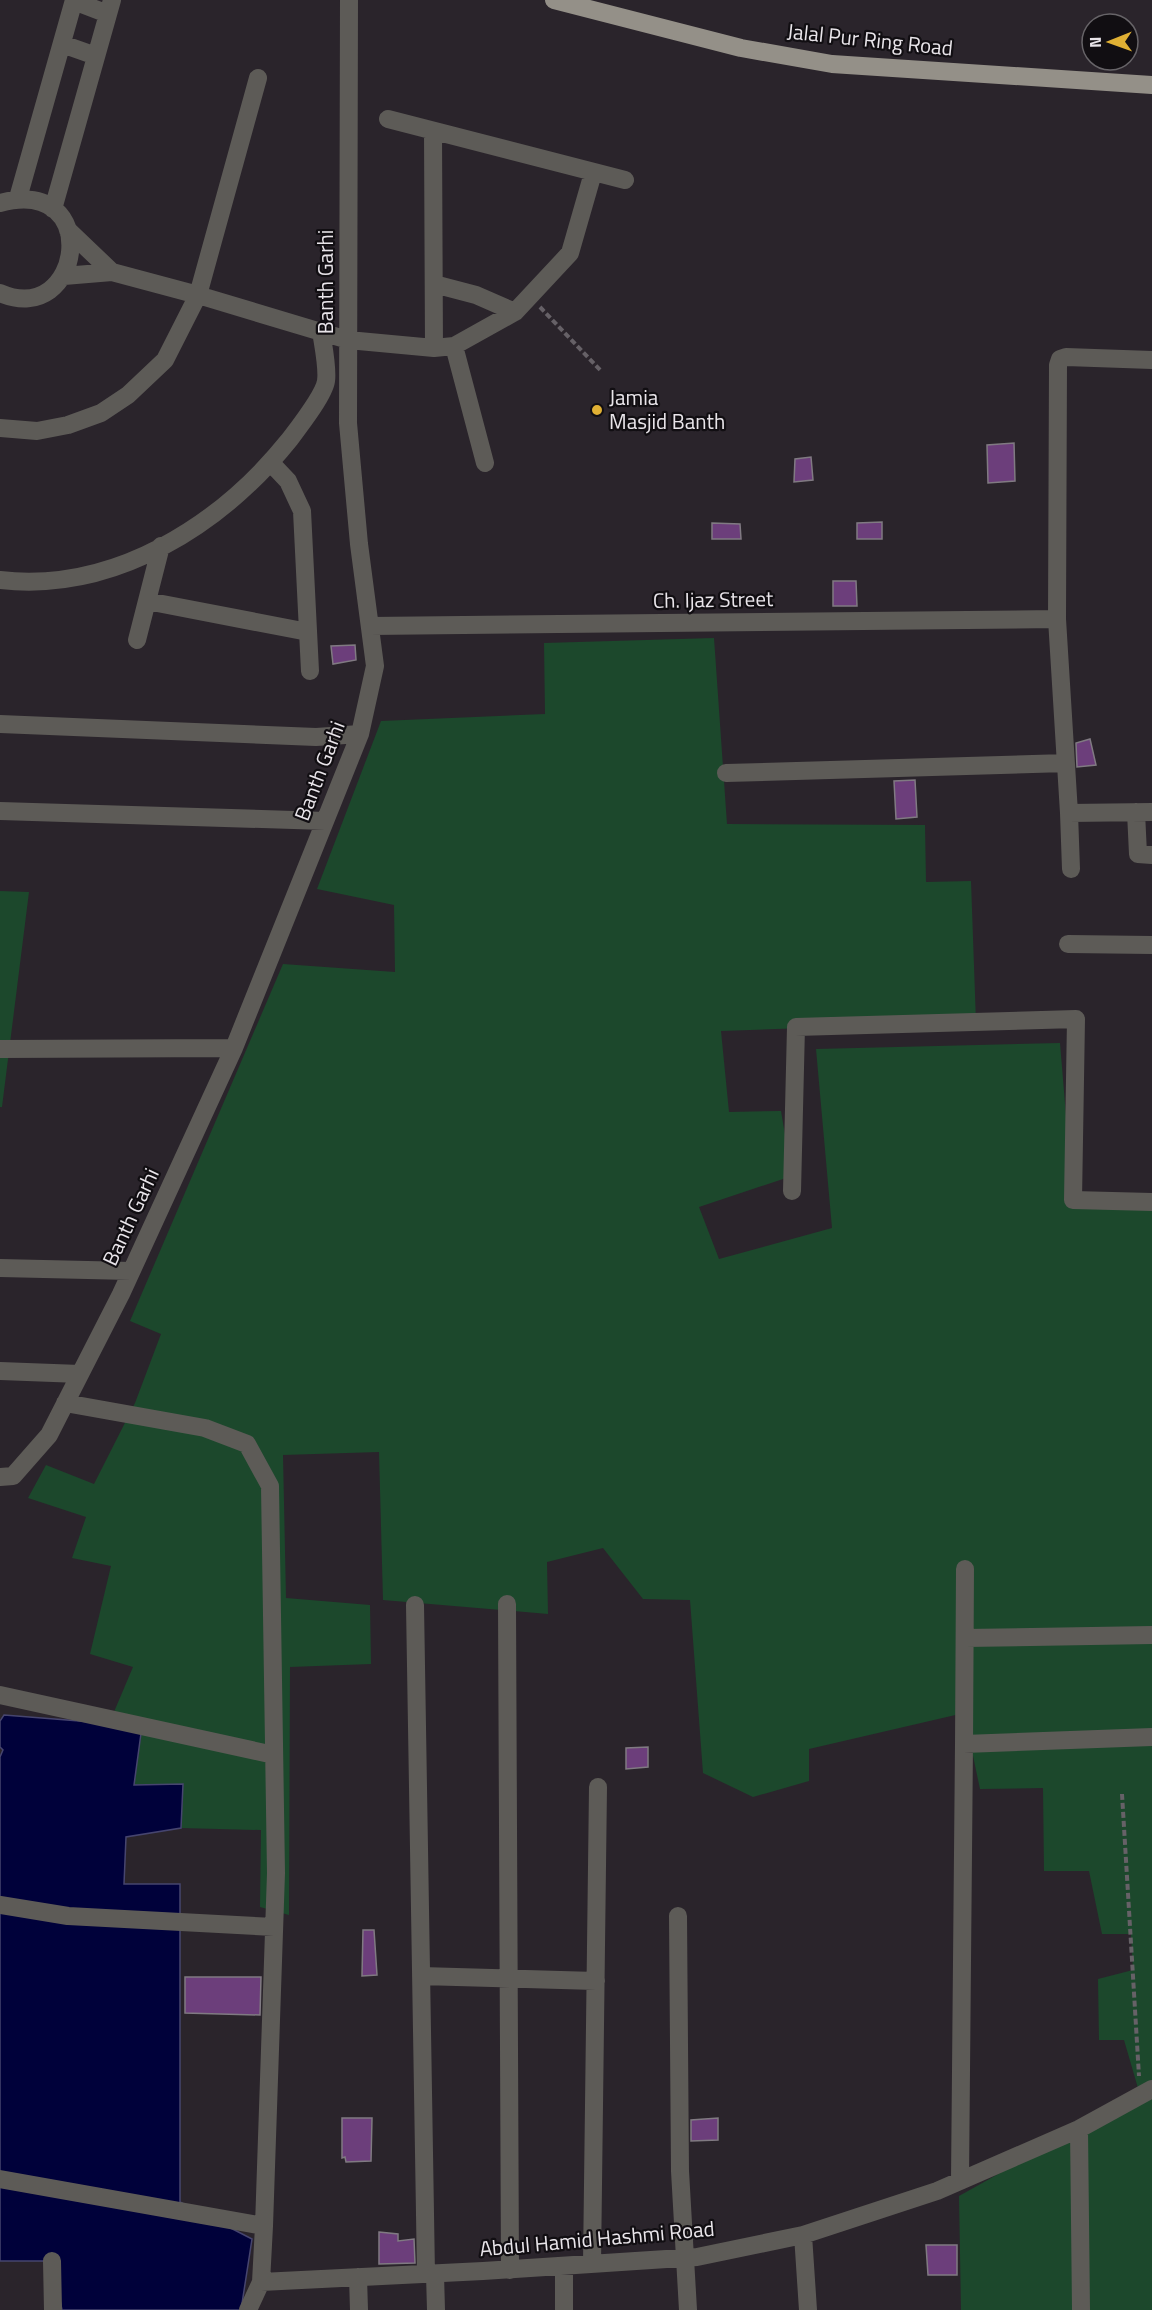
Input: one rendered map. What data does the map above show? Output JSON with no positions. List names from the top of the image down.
{
  "streets": {
    "main road": ["Jalal Pur Ring Road"],
    "street": ["Banth Garhi", "Ch. Ijaz Street", "Abdul Hamid Hashmi Road"]
  },
  "crossings": [
    ["Banth Garhi", "Ch. Ijaz Street"]
  ],
  "places": ["Jamia Masjid Banth"],
  "north": "left"
}
